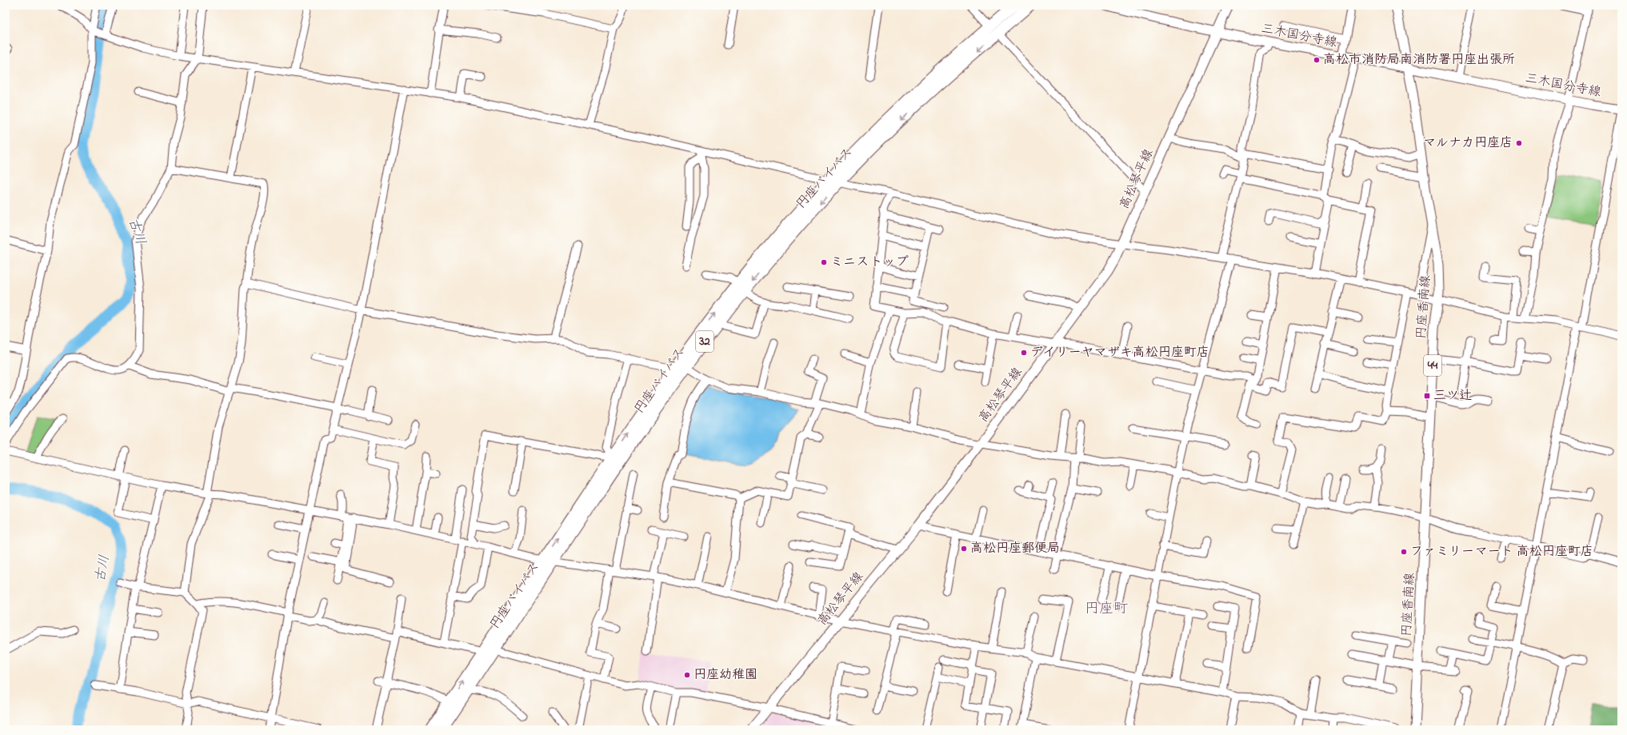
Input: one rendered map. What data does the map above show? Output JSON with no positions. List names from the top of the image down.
{
  "streets": {
    "highway": ["円座バイパス", "32"],
    "main road": [
      "三木国分寺線",
      "高松琴平線",
      "円座香南線",
      "44"
    ]
  },
  "crossings": [
    ["三木国分寺線", "高松琴平線"],
    ["三木国分寺線", "円座香南線"]
  ],
  "districts": ["円座町"],
  "water": ["古川"],
  "places": {
    "other": [
      "高松市消防局南消防署円座出張所",
      "マルナカ円座店",
      "ミニストップ",
      "デイリーヤマザキ高松円座町店",
      "高松円座郵便局",
      "ファミリーマート 高松円座町店",
      "円座幼稚園"
    ],
    "transit": ["三ツ辻"]
  }
}
